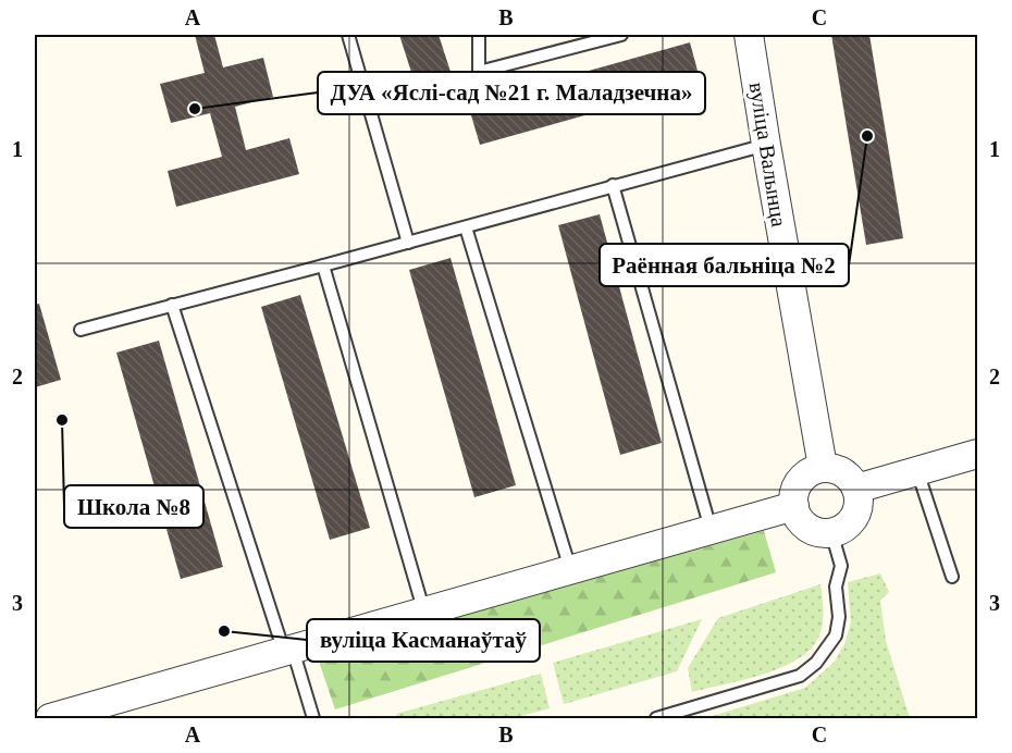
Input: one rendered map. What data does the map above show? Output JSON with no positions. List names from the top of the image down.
{
  "streets": {
    "street": ["вуліца Валынца"]
  },
  "places": [
    "ДУА «Яслі-сад №21 г. Маладзечна»",
    "Раённая бальніца №2",
    "Школа №8",
    "вуліца Касманаўтаў"
  ],
  "grid": {
    "columns": ["A", "B", "C"],
    "rows": ["1", "2", "3"]
  }
}
